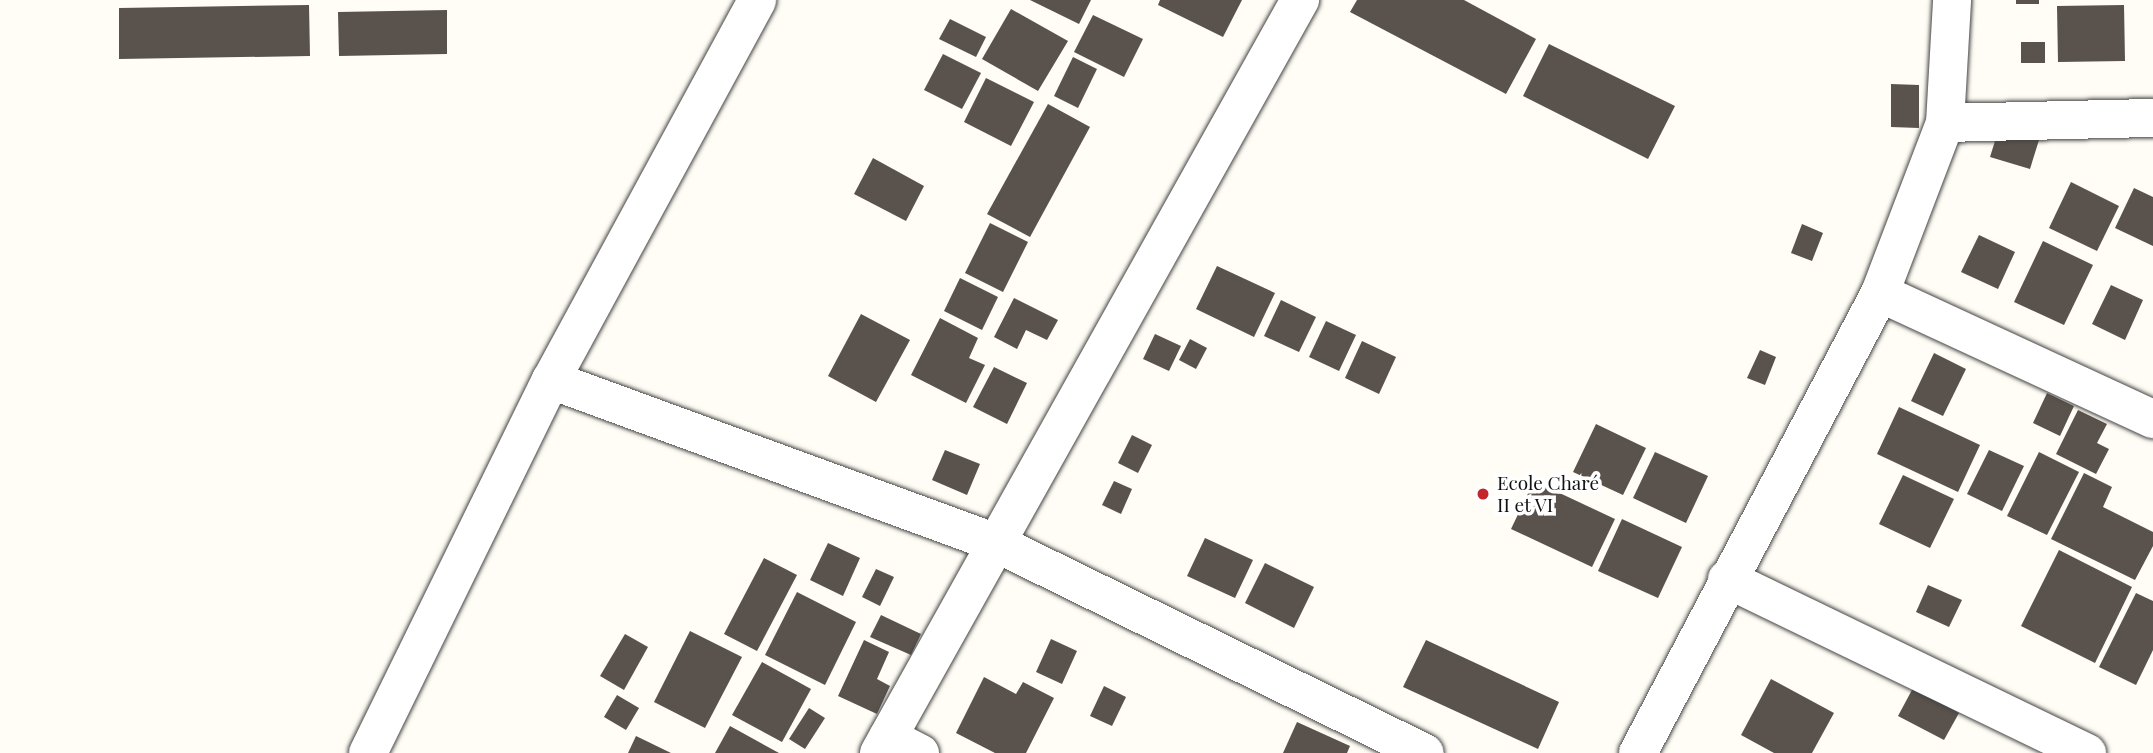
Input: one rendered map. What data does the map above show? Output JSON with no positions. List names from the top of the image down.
{
  "places": ["Ecole Charé II et VI"]
}
